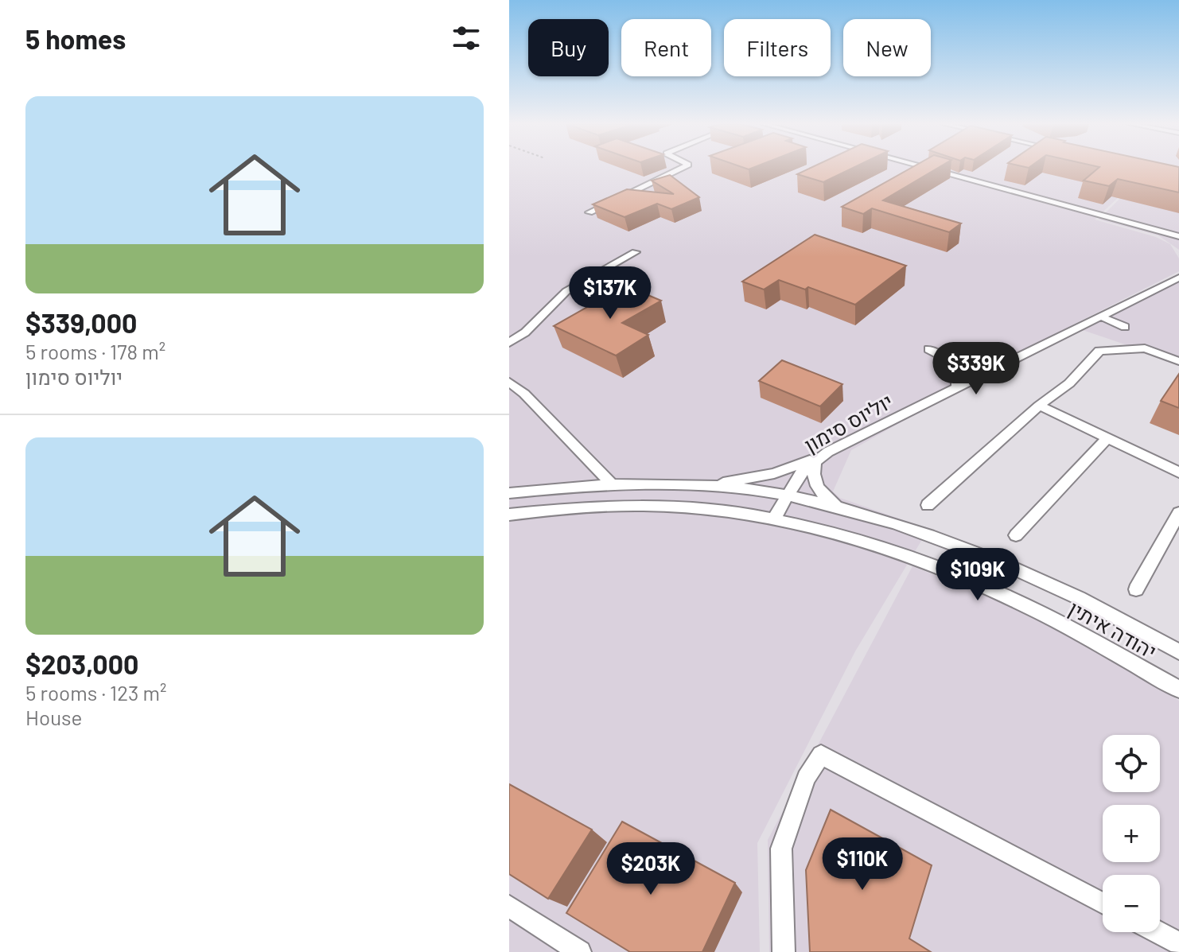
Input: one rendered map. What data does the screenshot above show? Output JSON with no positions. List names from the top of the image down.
{
  "streets": {
    "street": ["יוליוס סימון", "יהודה איתין"]
  },
  "crossings": [
    ["יוליוס סימון", "יהודה איתין"]
  ],
  "page": {
    "heading": "5 homes",
    "chip": [
      "Buy",
      "Rent",
      "Filters",
      "New"
    ],
    "list": [
      {
        "name": "$339,000",
        "note": "5 rooms · 178 m² · יוליוס סימון"
      },
      {
        "name": "$203,000",
        "note": "5 rooms · 123 m² · House"
      }
    ],
    "price": [
      "$137K",
      "$339K",
      "$109K",
      "$110K",
      "$203K"
    ],
    "map_buttons": ["+", "−"]
  }
}
